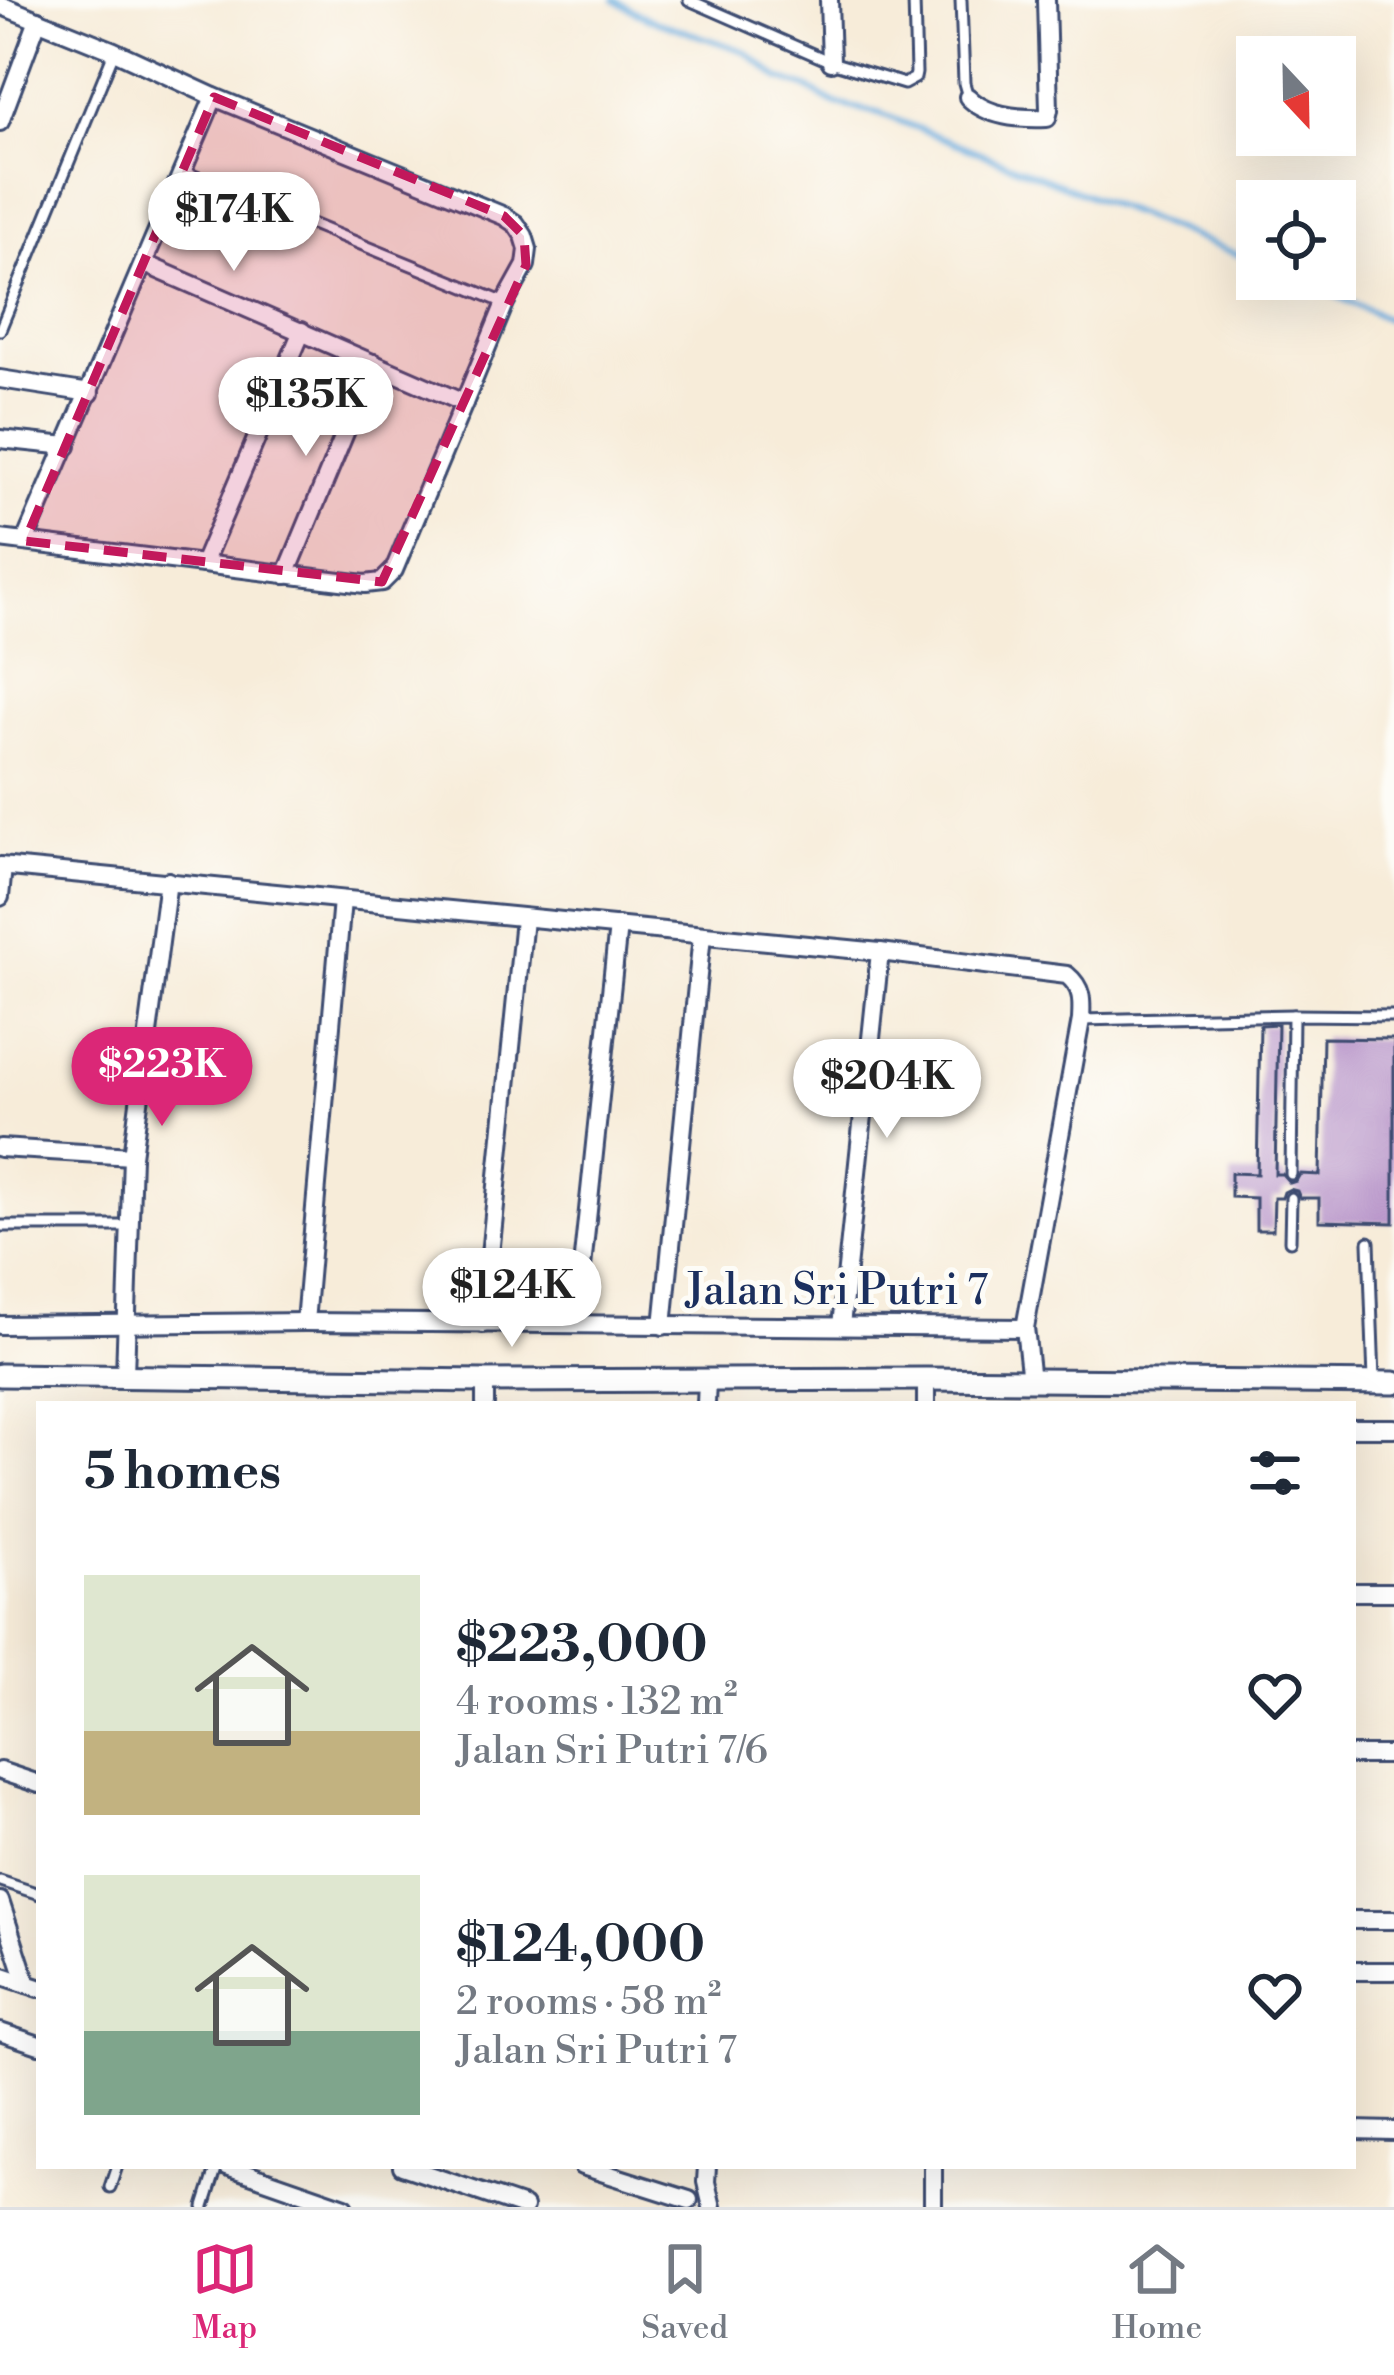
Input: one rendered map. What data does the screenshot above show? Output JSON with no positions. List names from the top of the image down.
{
  "streets": {
    "street": ["Jalan Sri Putri 7"]
  },
  "north": "bottom",
  "page": {
    "price": [
      "$174K",
      "$135K",
      "$223K",
      "$204K",
      "$124K"
    ],
    "heading": "5 homes",
    "list": [
      {
        "name": "$223,000",
        "note": "4 rooms · 132 m² · Jalan Sri Putri 7/6"
      },
      {
        "name": "$124,000",
        "note": "2 rooms · 58 m² · Jalan Sri Putri 7"
      }
    ],
    "tabs": ["Map", "Saved", "Home"]
  }
}
